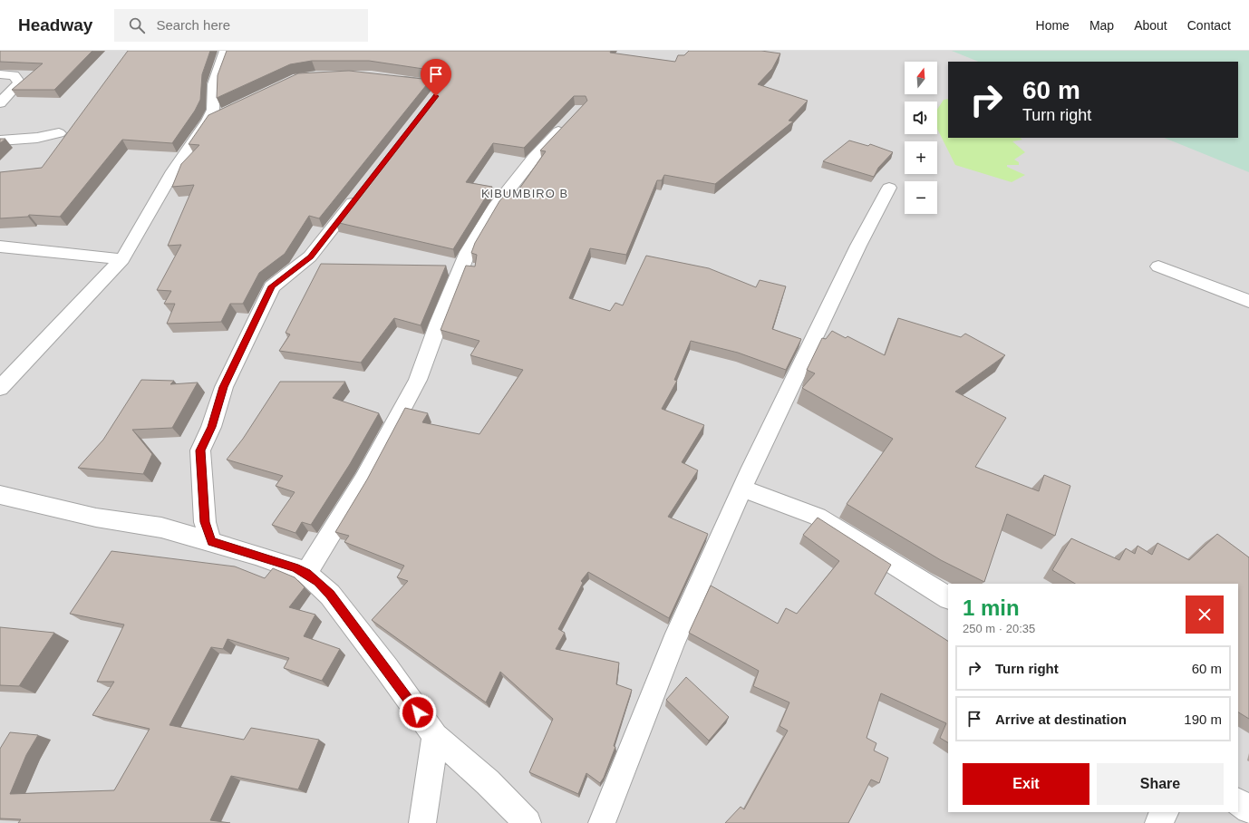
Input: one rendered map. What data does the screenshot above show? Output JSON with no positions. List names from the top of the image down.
{
  "districts": ["KIBUMBIRO B"],
  "north": "top",
  "page": {
    "header": "Headway",
    "search": "Search here",
    "nav": [
      "Home",
      "Map",
      "About",
      "Contact"
    ],
    "map_buttons": ["+", "−"],
    "turn": ["60 m", "Turn right"],
    "heading": ["1 min", "250 m · 20:35"],
    "list": [
      {
        "name": "Turn right",
        "value": "60 m"
      },
      {
        "name": "Arrive at destination",
        "value": "190 m"
      }
    ],
    "buttons": ["Exit", "Share"]
  }
}
